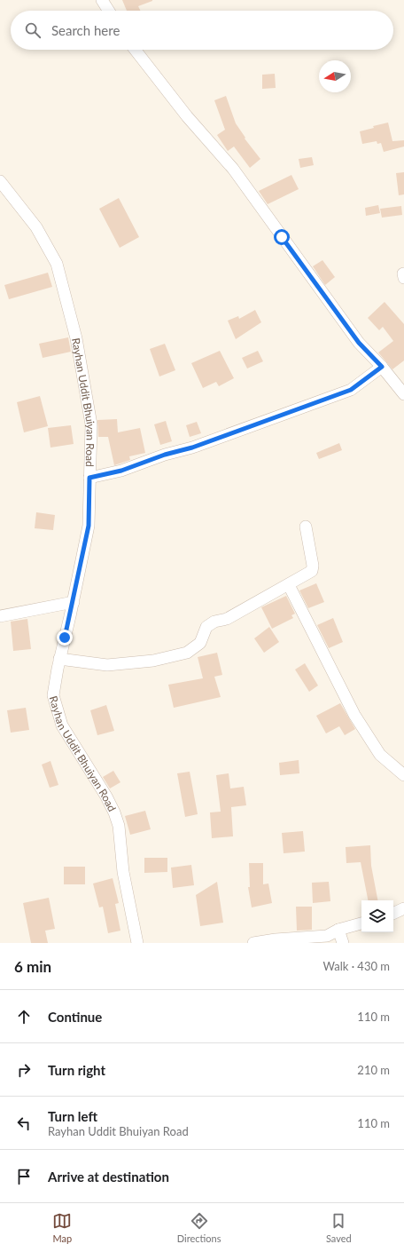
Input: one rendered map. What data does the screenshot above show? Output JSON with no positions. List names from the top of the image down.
{
  "streets": {
    "street": ["Rayhan Uddit Bhuiyan Road"]
  },
  "north": "left",
  "page": {
    "search": "Search here",
    "heading": ["6 min", "Walk · 430 m"],
    "list": [
      ["Continue", "110 m"],
      ["Turn right", "210 m"],
      ["Turn left", "Rayhan Uddit Bhuiyan Road", "110 m"],
      "Arrive at destination"
    ],
    "nav": ["Map", "Directions", "Saved"]
  }
}
